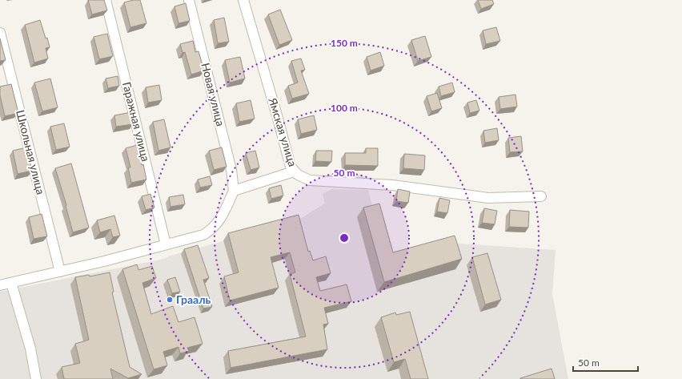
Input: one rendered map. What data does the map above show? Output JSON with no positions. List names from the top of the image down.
{
  "streets": {
    "street": [
      "Новая улица",
      "Гаражная улица",
      "Ямская улица",
      "Школьная улица"
    ]
  },
  "places": ["Грааль"],
  "scale_bar": "50 m",
  "rings": ["150 m", "100 m", "50 m"]
}
